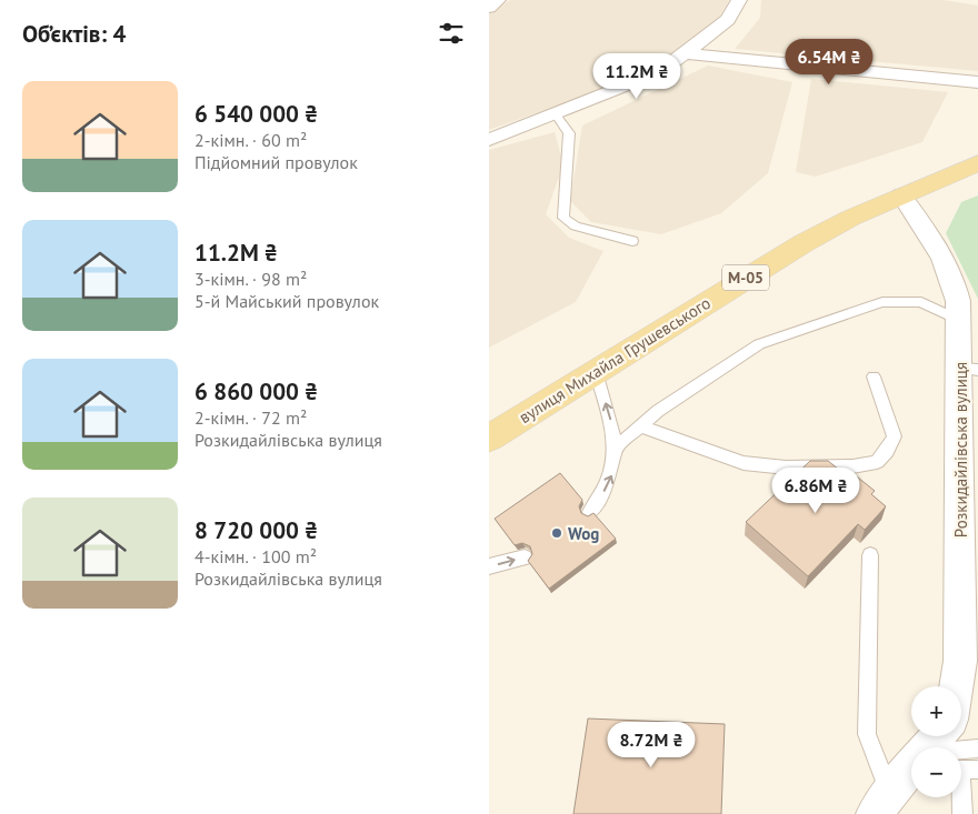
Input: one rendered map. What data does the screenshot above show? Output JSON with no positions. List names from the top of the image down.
{
  "streets": {
    "main road": ["М-05", "вулиця Михайла Грушевського"],
    "street": ["Розкидайлівська вулиця"]
  },
  "crossings": [
    ["вулиця Михайла Грушевського", "Розкидайлівська вулиця"]
  ],
  "places": ["Wog"],
  "page": {
    "heading": "Об’єктів: 4",
    "price": [
      "6.54M ₴",
      "11.2M ₴",
      "6.86M ₴",
      "8.72M ₴"
    ],
    "list": [
      {
        "name": "6 540 000 ₴",
        "note": "2-кімн. · 60 m² · Підйомний провулок"
      },
      {
        "name": "11.2M ₴",
        "note": "3-кімн. · 98 m² · 5-й Майський провулок"
      },
      {
        "name": "6 860 000 ₴",
        "note": "2-кімн. · 72 m² · Розкидайлівська вулиця"
      },
      {
        "name": "8 720 000 ₴",
        "note": "4-кімн. · 100 m² · Розкидайлівська вулиця"
      }
    ],
    "map_buttons": ["+", "−"]
  }
}
